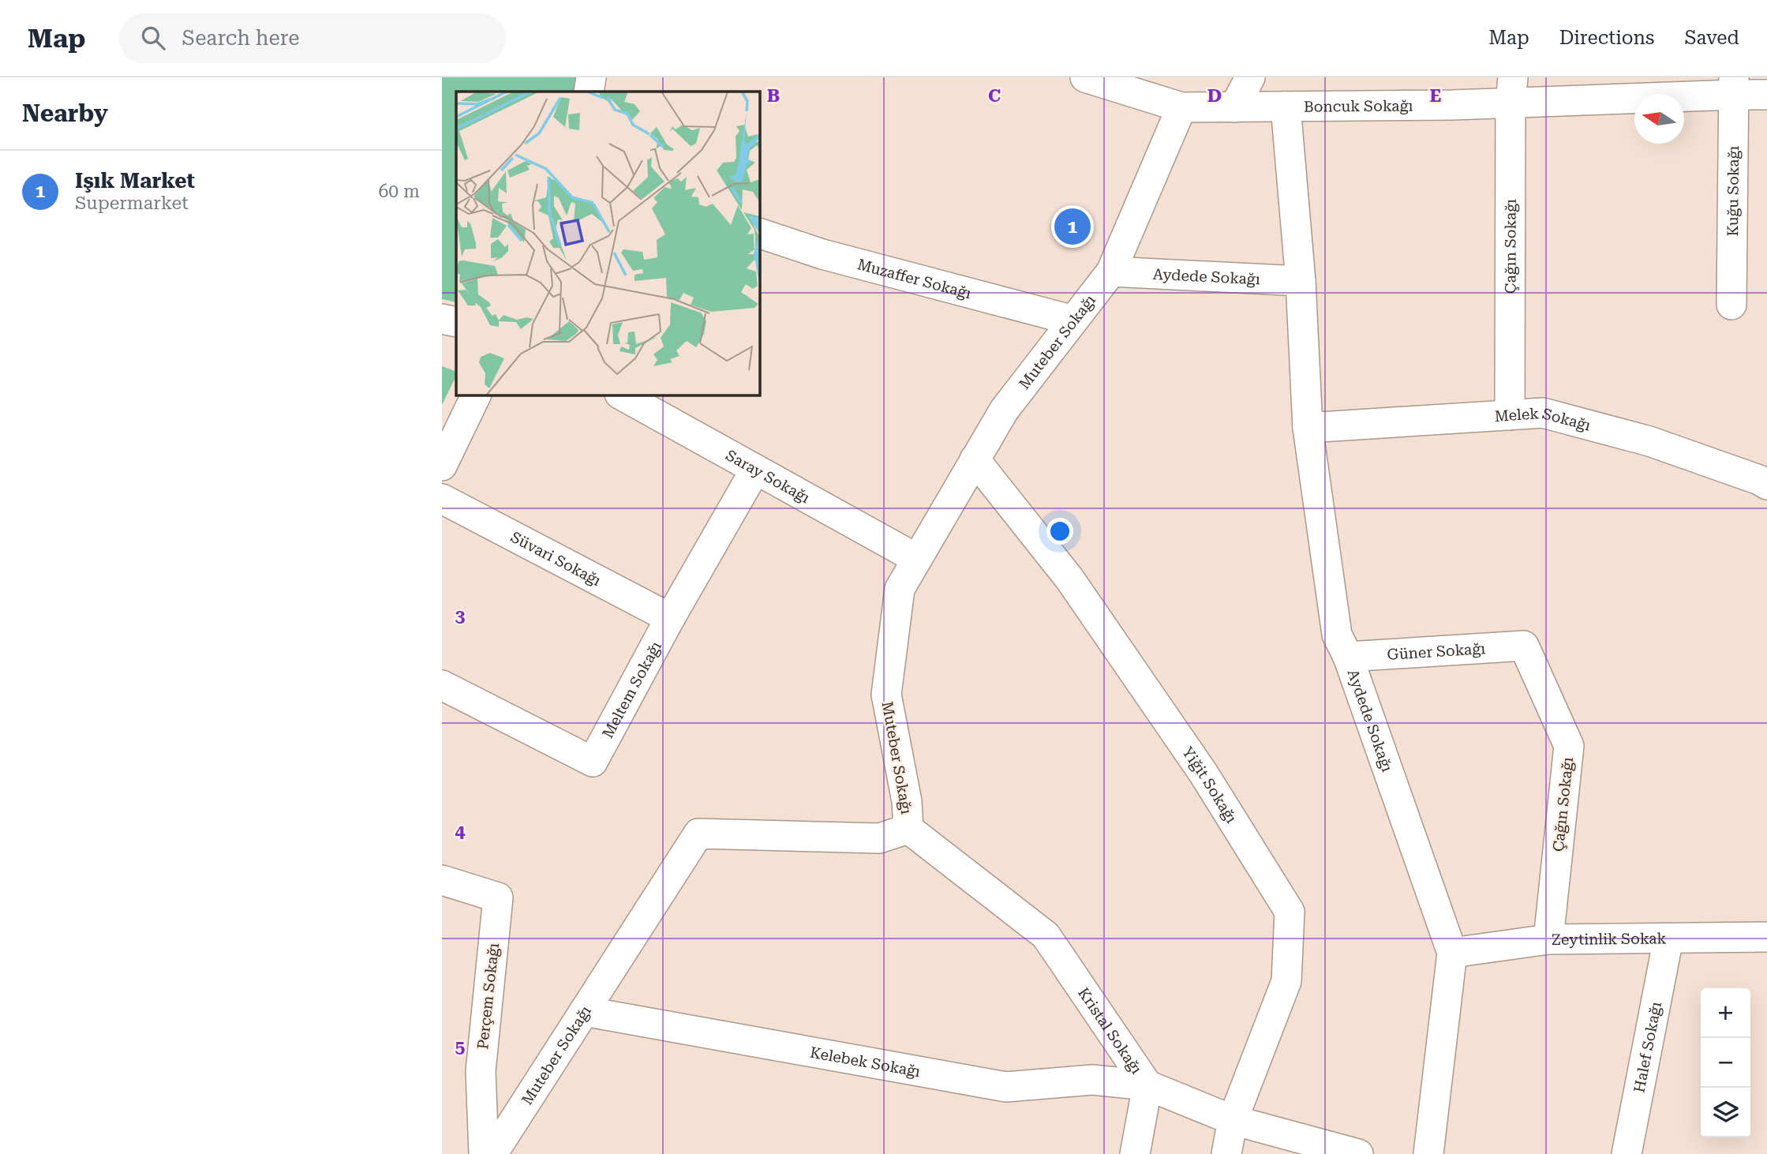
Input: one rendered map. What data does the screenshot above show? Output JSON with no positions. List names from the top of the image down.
{
  "streets": {
    "street": [
      "Boncuk Sokağı",
      "Kuğu Sokağı",
      "Çağın Sokağı",
      "Aydede Sokağı",
      "Muzaffer Sokağı",
      "Muteber Sokağı",
      "Melek Sokağı",
      "Saray Sokağı",
      "Süvari Sokağı",
      "Güner Sokağı",
      "Meltem Sokağı",
      "Yiğit Sokağı",
      "Zeytinlik Sokak",
      "Perçem Sokağı",
      "Kristal Sokağı",
      "Halef Sokağı",
      "Kelebek Sokağı"
    ]
  },
  "crossings": [
    ["Boncuk Sokağı", "Kuğu Sokağı"],
    ["Boncuk Sokağı", "Çağın Sokağı"],
    ["Boncuk Sokağı", "Aydede Sokağı"],
    ["Boncuk Sokağı", "Muteber Sokağı"],
    ["Çağın Sokağı", "Melek Sokağı"],
    ["Çağın Sokağı", "Güner Sokağı"],
    ["Çağın Sokağı", "Zeytinlik Sokak"],
    ["Aydede Sokağı", "Muteber Sokağı"],
    ["Aydede Sokağı", "Melek Sokağı"],
    ["Aydede Sokağı", "Güner Sokağı"],
    ["Aydede Sokağı", "Zeytinlik Sokak"],
    ["Muzaffer Sokağı", "Muteber Sokağı"],
    ["Muteber Sokağı", "Saray Sokağı"],
    ["Muteber Sokağı", "Yiğit Sokağı"],
    ["Muteber Sokağı", "Kristal Sokağı"],
    ["Muteber Sokağı", "Kelebek Sokağı"],
    ["Saray Sokağı", "Meltem Sokağı"],
    ["Süvari Sokağı", "Meltem Sokağı"],
    ["Yiğit Sokağı", "Kristal Sokağı"],
    ["Zeytinlik Sokak", "Halef Sokağı"],
    ["Kristal Sokağı", "Kelebek Sokağı"]
  ],
  "north": "left",
  "page": {
    "header": "Map",
    "search": "Search here",
    "nav": ["Map", "Directions", "Saved"],
    "heading": "Nearby",
    "list": [
      {
        "mark": "1",
        "name": "Işık Market",
        "note": "Supermarket",
        "value": "60 m"
      }
    ],
    "pins": "1",
    "map_buttons": ["+", "−"]
  },
  "grid": {
    "columns": [
      "B",
      "C",
      "D",
      "E"
    ],
    "rows": ["3", "4", "5"]
  }
}
